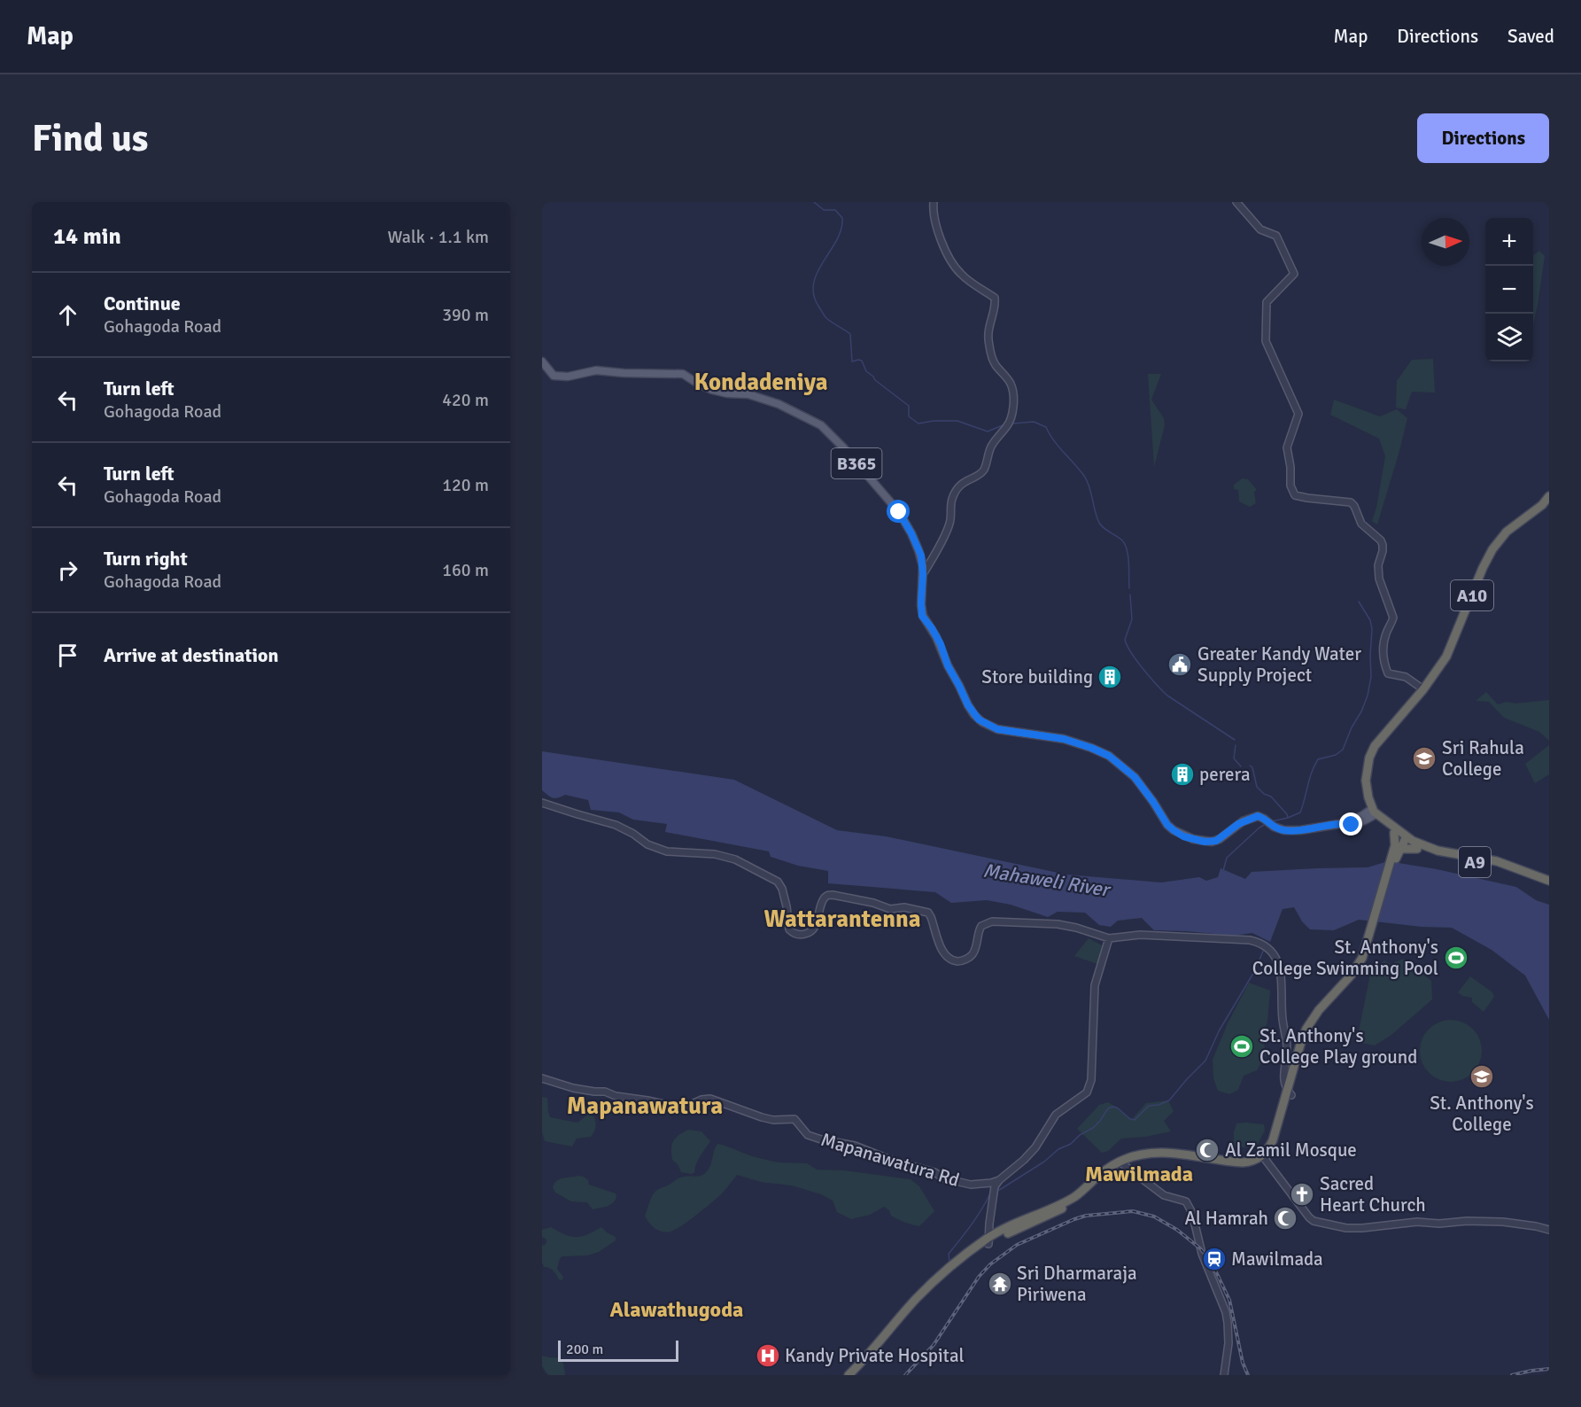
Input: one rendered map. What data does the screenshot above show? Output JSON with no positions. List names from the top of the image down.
{
  "streets": {
    "highway": ["A10", "A9"],
    "main road": ["B365"],
    "street": ["Mapanawatura Rd"]
  },
  "crossings": [
    ["B365", "A10"]
  ],
  "districts": [
    "Kondadeniya",
    "Wattarantenna",
    "Mapanawatura",
    "Mawilmada",
    "Alawathugoda"
  ],
  "water": ["Mahaweli River"],
  "places": {
    "public building": ["Greater Kandy Water Supply Project"],
    "building": ["Store building", "perera"],
    "school or university": ["Sri Rahula College", "St. Anthony's College"],
    "sports": ["St. Anthony's College Swimming Pool", "St. Anthony's College Play ground"],
    "mosque": ["Al Zamil Mosque", "Al Hamrah"],
    "church": ["Sacred Heart Church"],
    "station": ["Mawilmada"],
    "temple": ["Sri Dharmaraja Piriwena"],
    "hospital": ["Kandy Private Hospital"]
  },
  "scale_bar": "200 m",
  "north": "right",
  "page": {
    "header": "Map",
    "nav": ["Map", "Directions", "Saved"],
    "buttons": "Directions",
    "title": "Find us",
    "heading": ["14 min", "Walk · 1.1 km"],
    "map_buttons": ["+", "−"],
    "list": [
      ["Continue", "Gohagoda Road", "390 m"],
      ["Turn left", "Gohagoda Road", "420 m"],
      ["Turn left", "Gohagoda Road", "120 m"],
      ["Turn right", "Gohagoda Road", "160 m"],
      "Arrive at destination"
    ],
    "scale": "200 m"
  }
}
